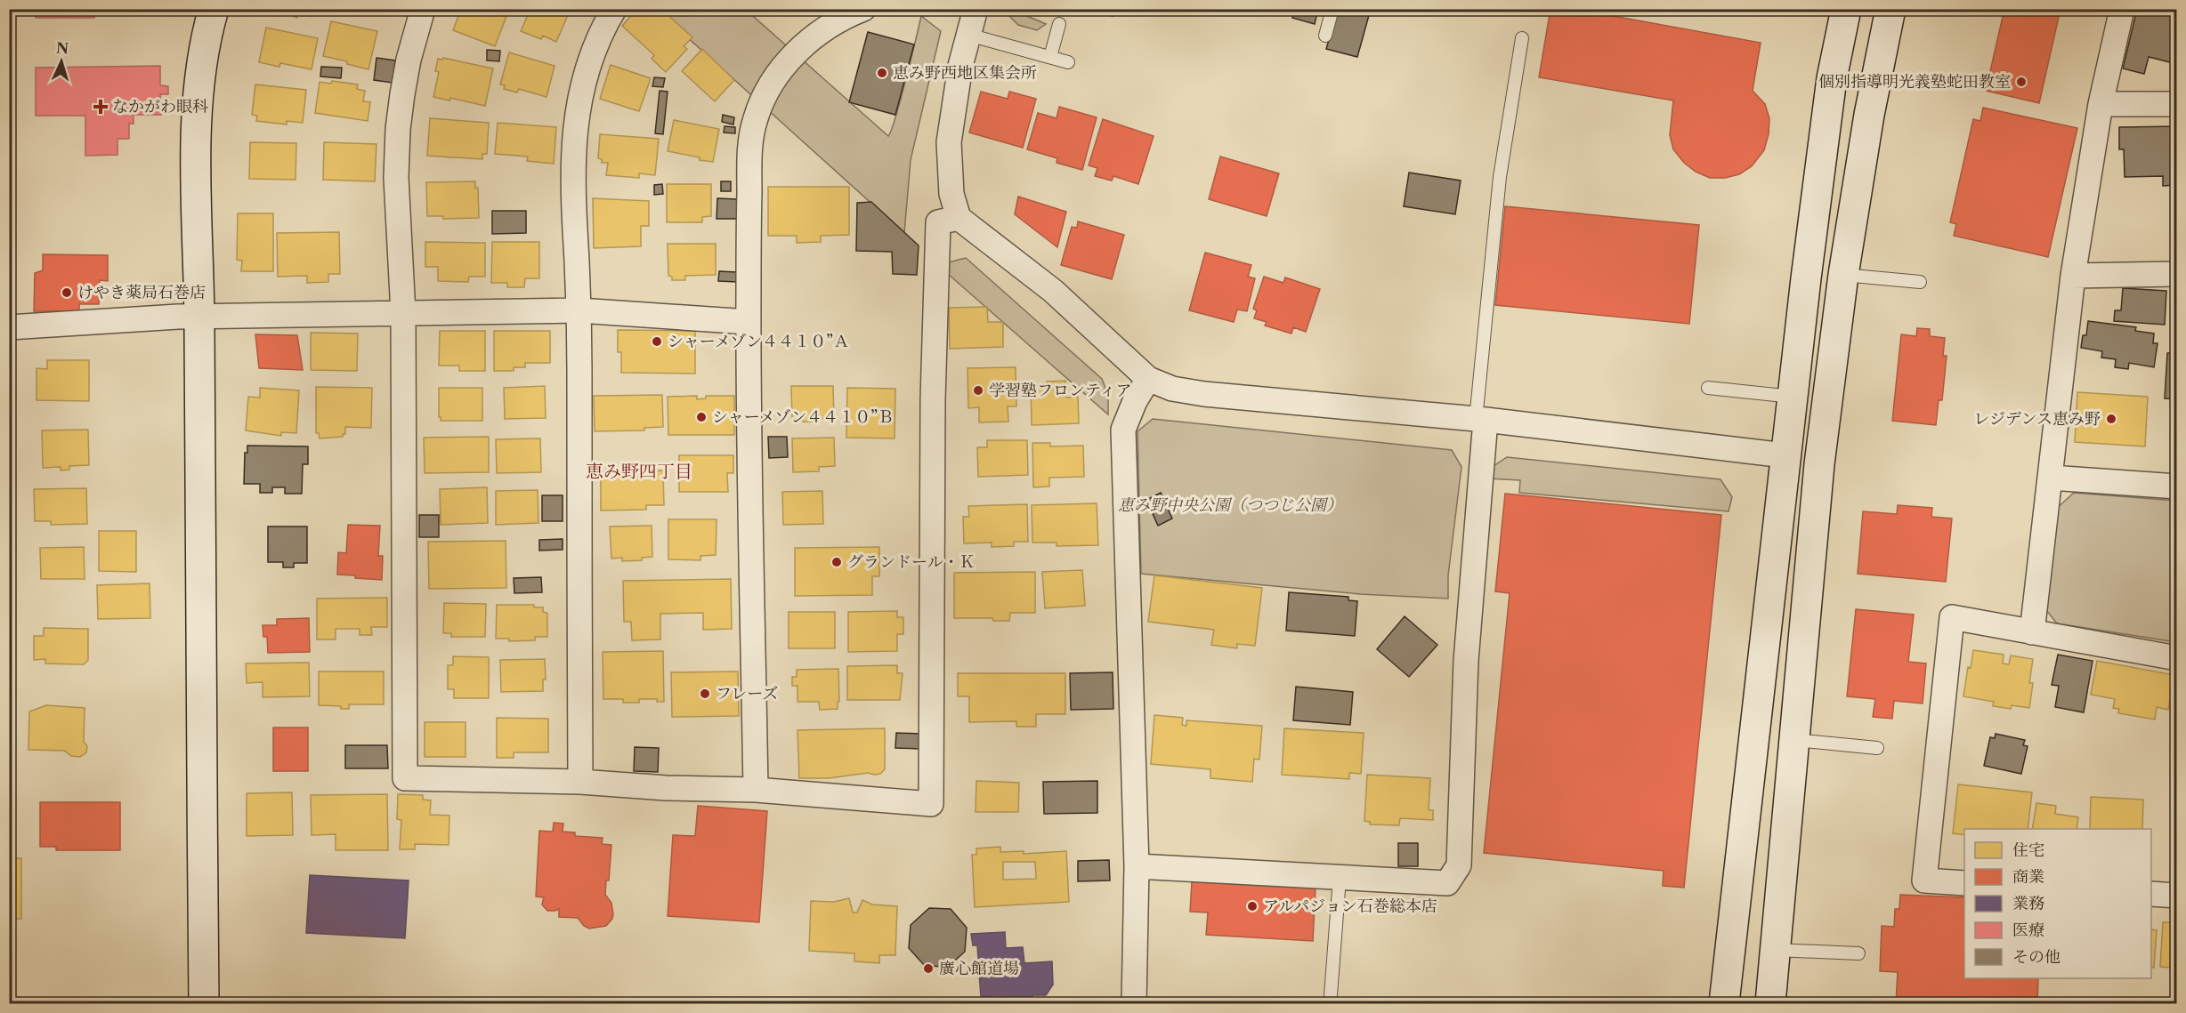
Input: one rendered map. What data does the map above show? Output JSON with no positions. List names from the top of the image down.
{
  "districts": ["恵み野四丁目"],
  "parks": ["恵み野中央公園（つつじ公園）"],
  "places": {
    "other": [
      "恵み野西地区集会所",
      "個別指導明光義塾蛇田教室",
      "けやき薬局石巻店",
      "シャーメゾン４４１０”Ａ",
      "学習塾フロンティア",
      "シャーメゾン４４１０”Ｂ",
      "レジデンス恵み野",
      "グランドール・Ｋ",
      "フレーズ",
      "アルパジョン石巻総本店",
      "廣心館道場"
    ],
    "health": ["なかがわ眼科"]
  },
  "legend": [
    "住宅",
    "商業",
    "業務",
    "医療",
    "その他"
  ],
  "north": "top"
}
